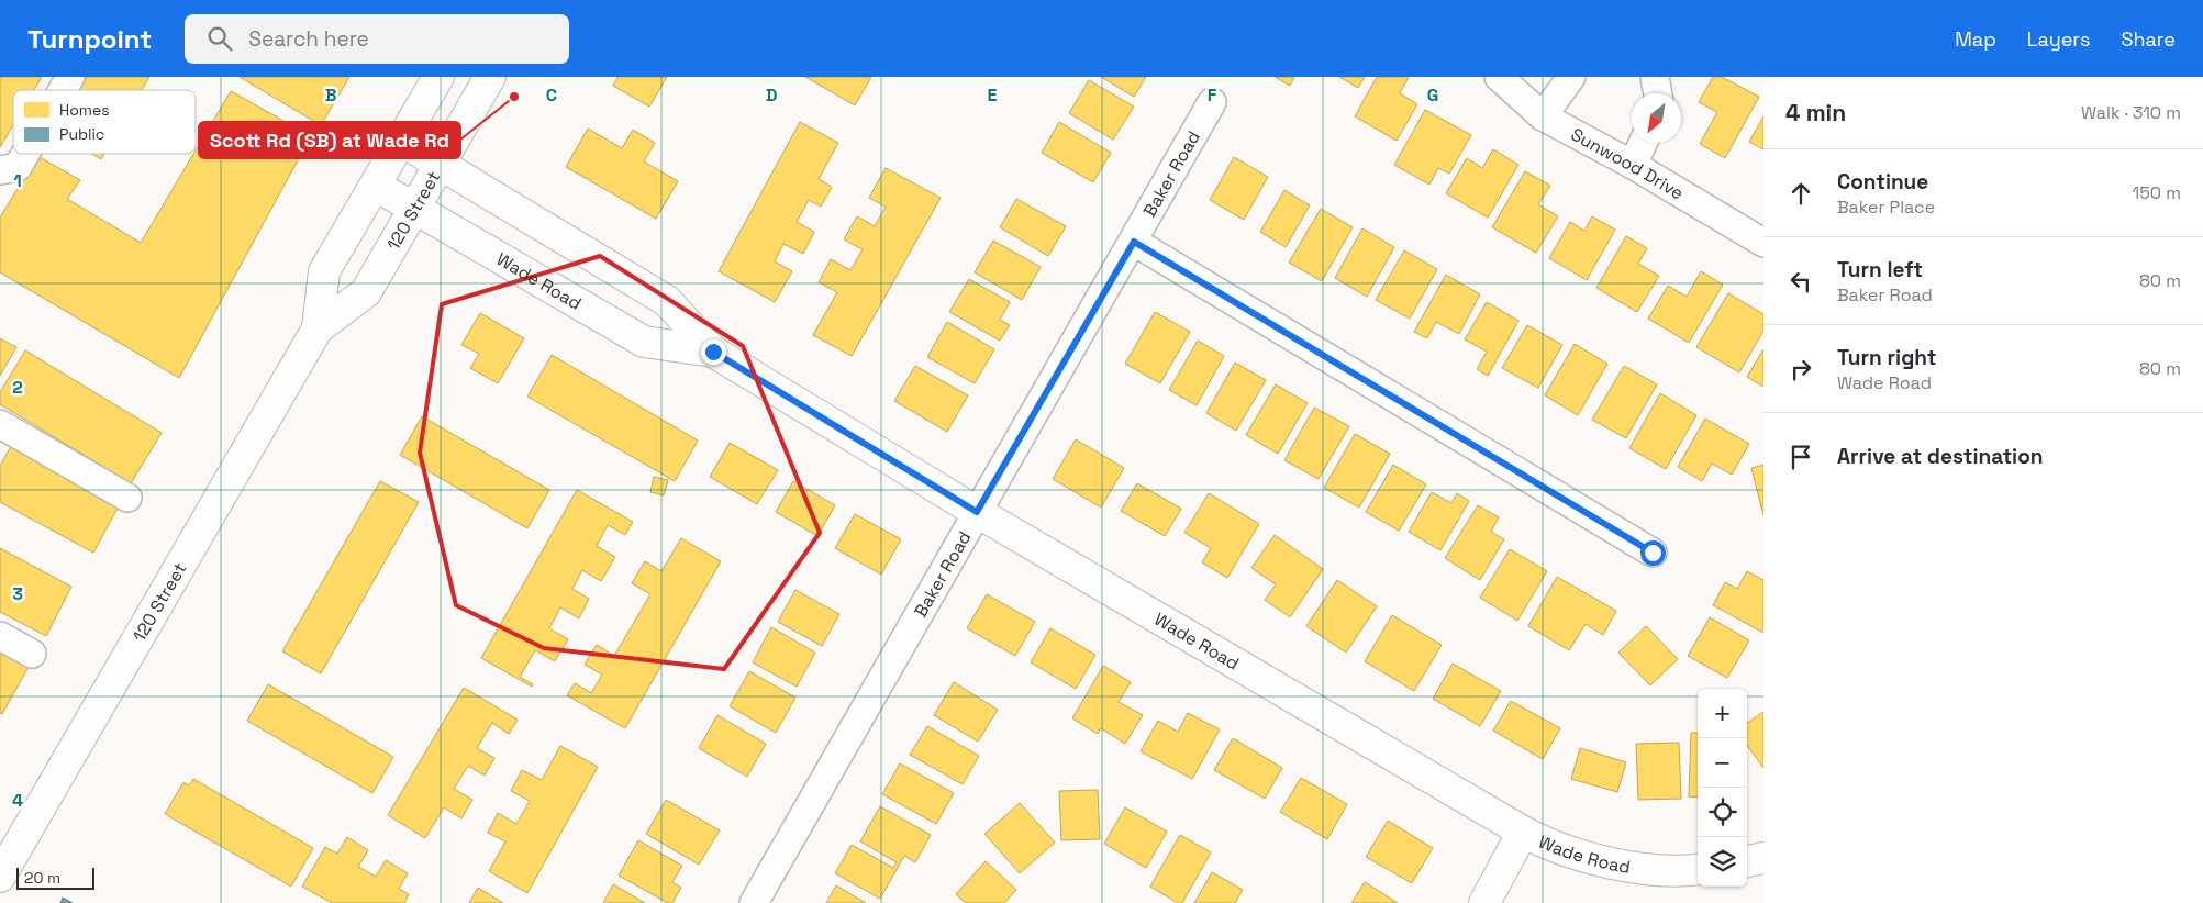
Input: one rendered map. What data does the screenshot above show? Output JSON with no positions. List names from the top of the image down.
{
  "streets": {
    "street": [
      "Sunwood Drive",
      "Baker Road",
      "120 Street",
      "Wade Road"
    ]
  },
  "crossings": [
    ["Baker Road", "Wade Road"],
    ["120 Street", "Wade Road"]
  ],
  "places": ["Scott Rd (SB) at Wade Rd"],
  "legend": ["Homes", "Public"],
  "scale_bar": "20 m",
  "north": "bottom left",
  "page": {
    "header": "Turnpoint",
    "search": "Search here",
    "nav": ["Map", "Layers", "Share"],
    "heading": ["4 min", "Walk · 310 m"],
    "list": [
      ["Continue", "Baker Place", "150 m"],
      ["Turn left", "Baker Road", "80 m"],
      ["Turn right", "Wade Road", "80 m"],
      "Arrive at destination"
    ],
    "map_buttons": ["+", "−"],
    "scale": "20 m"
  },
  "grid": {
    "columns": [
      "B",
      "C",
      "D",
      "E",
      "F",
      "G"
    ],
    "rows": [
      "1",
      "2",
      "3",
      "4"
    ]
  }
}
